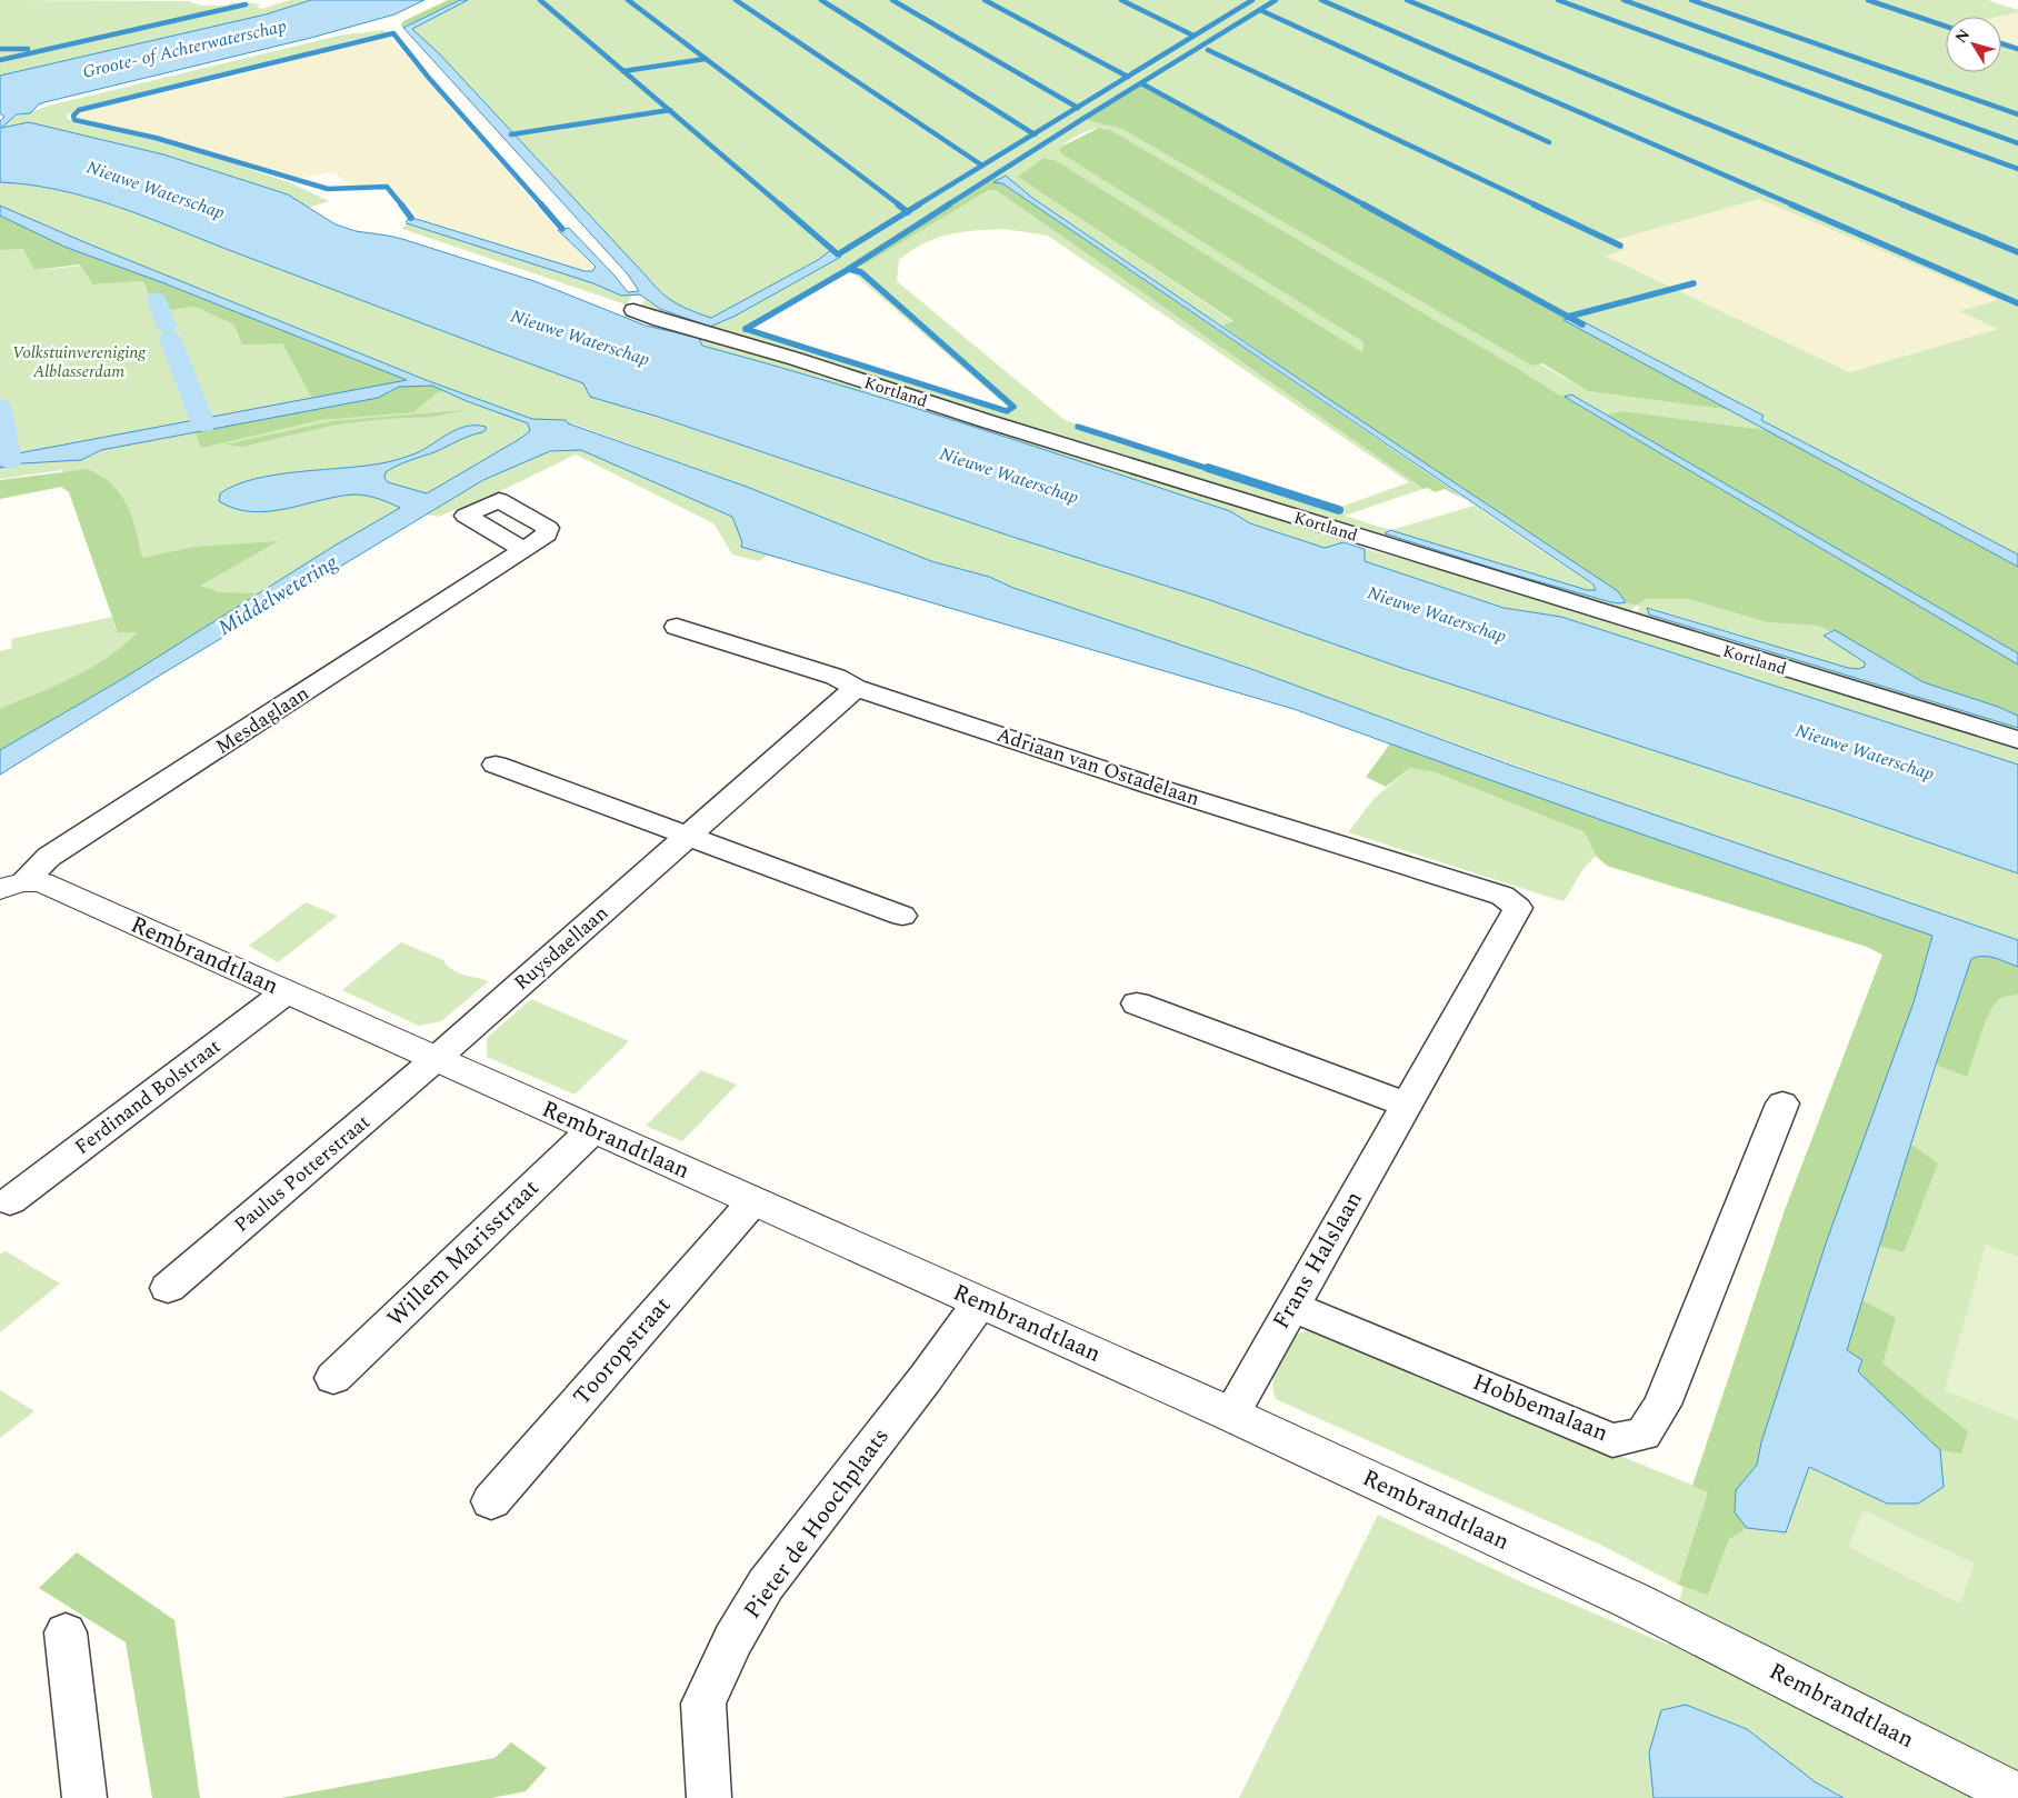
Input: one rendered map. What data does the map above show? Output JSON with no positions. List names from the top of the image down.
{
  "streets": {
    "street": [
      "Kortland",
      "Mesdaglaan",
      "Adriaan van Ostadelaan",
      "Ruysdaellaan",
      "Rembrandtlaan",
      "Ferdinand Bolstraat",
      "Paulus Potterstraat",
      "Willem Marisstraat",
      "Frans Halslaan",
      "Tooropstraat",
      "Hobbemalaan",
      "Pieter de Hoochplaats"
    ]
  },
  "crossings": [
    ["Mesdaglaan", "Rembrandtlaan"],
    ["Adriaan van Ostadelaan", "Ruysdaellaan"],
    ["Adriaan van Ostadelaan", "Frans Halslaan"],
    ["Ruysdaellaan", "Rembrandtlaan"],
    ["Ruysdaellaan", "Paulus Potterstraat"],
    ["Rembrandtlaan", "Ferdinand Bolstraat"],
    ["Rembrandtlaan", "Paulus Potterstraat"],
    ["Rembrandtlaan", "Willem Marisstraat"],
    ["Rembrandtlaan", "Frans Halslaan"],
    ["Rembrandtlaan", "Tooropstraat"],
    ["Rembrandtlaan", "Pieter de Hoochplaats"],
    ["Frans Halslaan", "Hobbemalaan"]
  ],
  "water": ["Groote- of Achterwaterschap", "Nieuwe Waterschap", "Middelwetering"],
  "parks": ["Volkstuinvereniging Alblasserdam"],
  "north": "top left"
}
